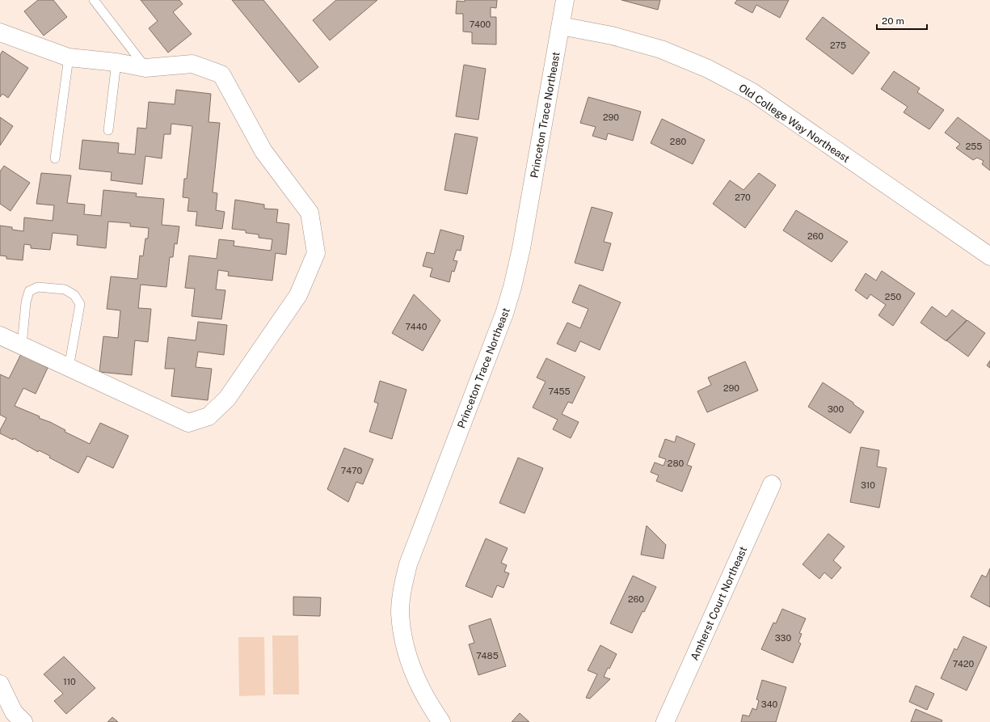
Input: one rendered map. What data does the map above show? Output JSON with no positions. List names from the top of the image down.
{
  "streets": {
    "street": ["Princeton Trace Northeast", "Old College Way Northeast", "Amherst Court Northeast"]
  },
  "crossings": [
    ["Princeton Trace Northeast", "Old College Way Northeast"]
  ],
  "house_numbers": [
    "7400",
    "275",
    "290",
    "280",
    "255",
    "270",
    "260",
    "250",
    "7440",
    "290",
    "7455",
    "300",
    "280",
    "7470",
    "310",
    "260",
    "330",
    "7485",
    "7420",
    "110",
    "340"
  ],
  "scale_bar": "20 m"
}
